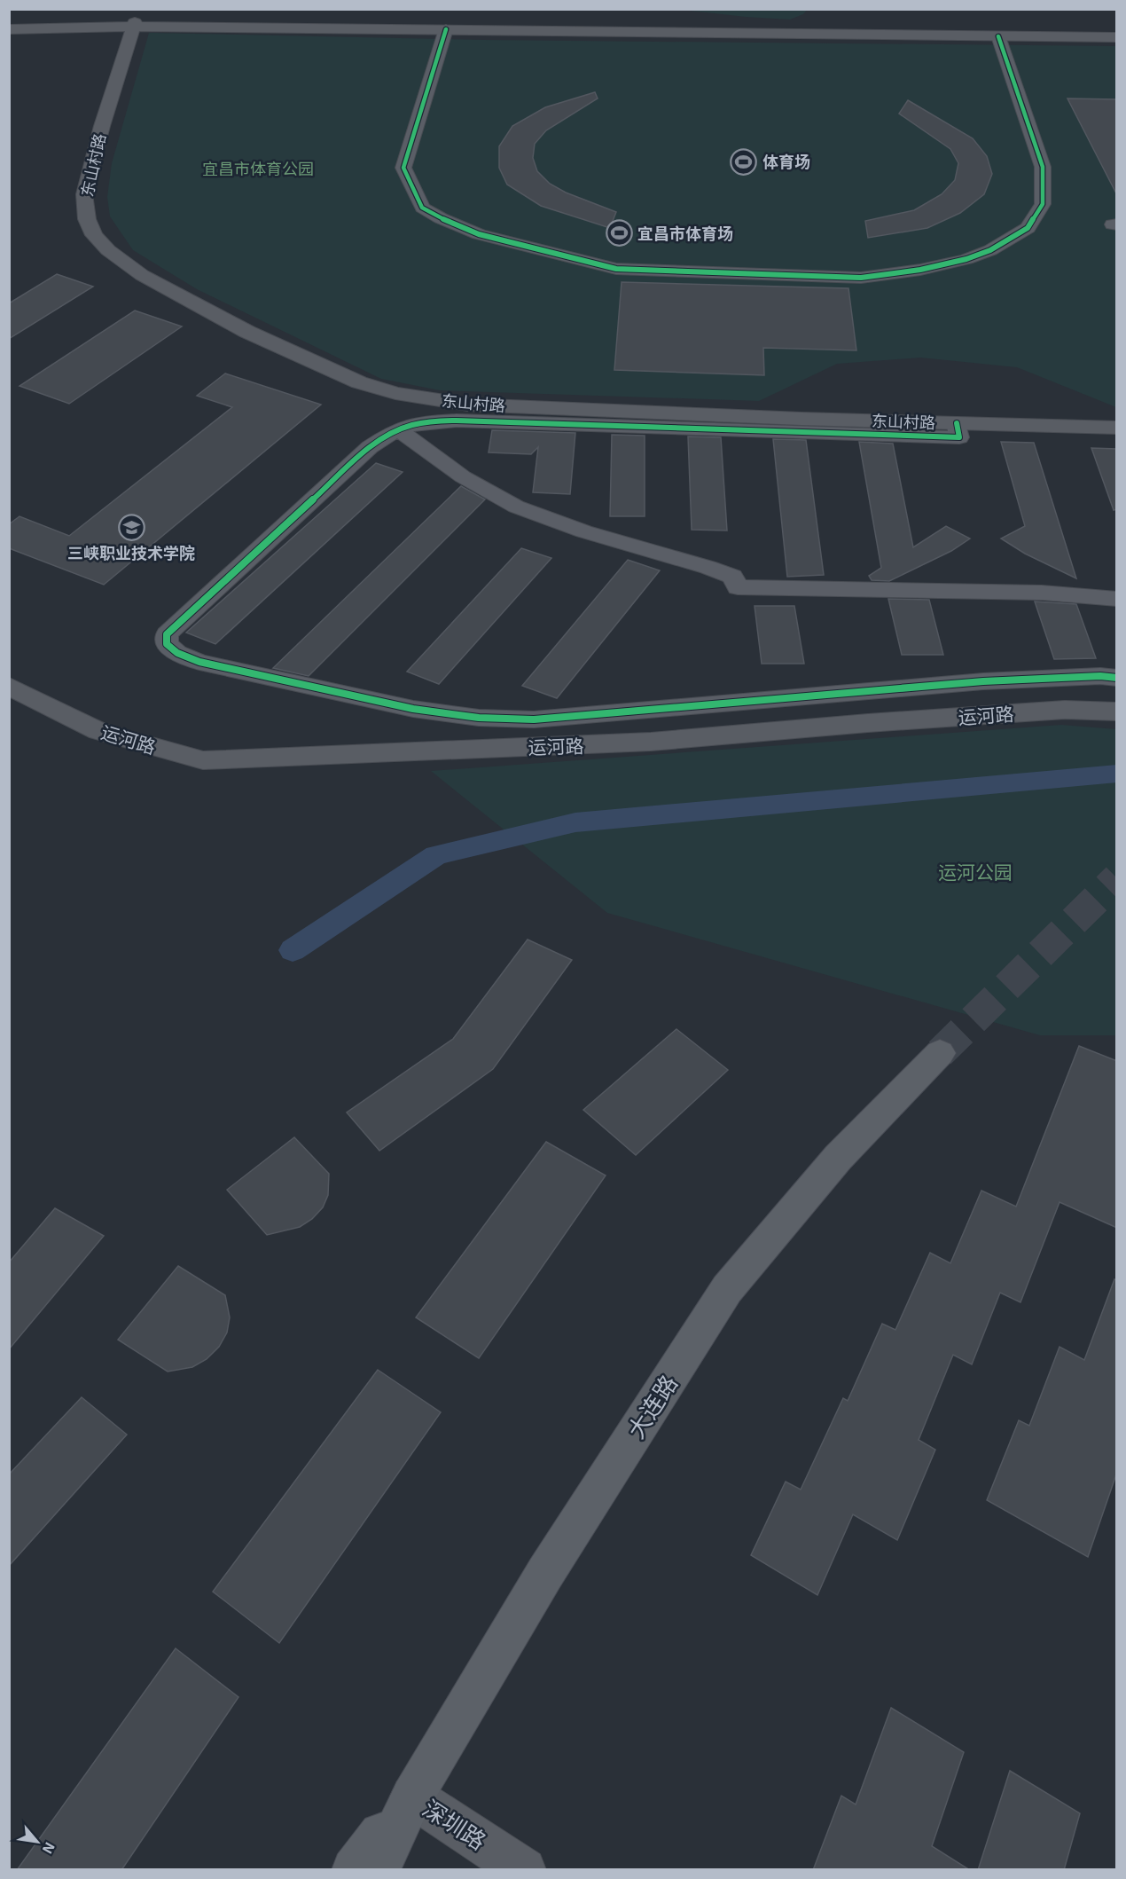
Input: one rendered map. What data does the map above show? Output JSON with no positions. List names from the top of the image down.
{
  "streets": {
    "main road": [
      "东山村路",
      "运河路",
      "大连路",
      "深圳路"
    ]
  },
  "crossings": [
    ["大连路", "深圳路"]
  ],
  "parks": ["宜昌市体育公园", "运河公园"],
  "places": {
    "sports": ["体育场", "宜昌市体育场"],
    "school or university": ["三峡职业技术学院"]
  },
  "north": "bottom right"
}
